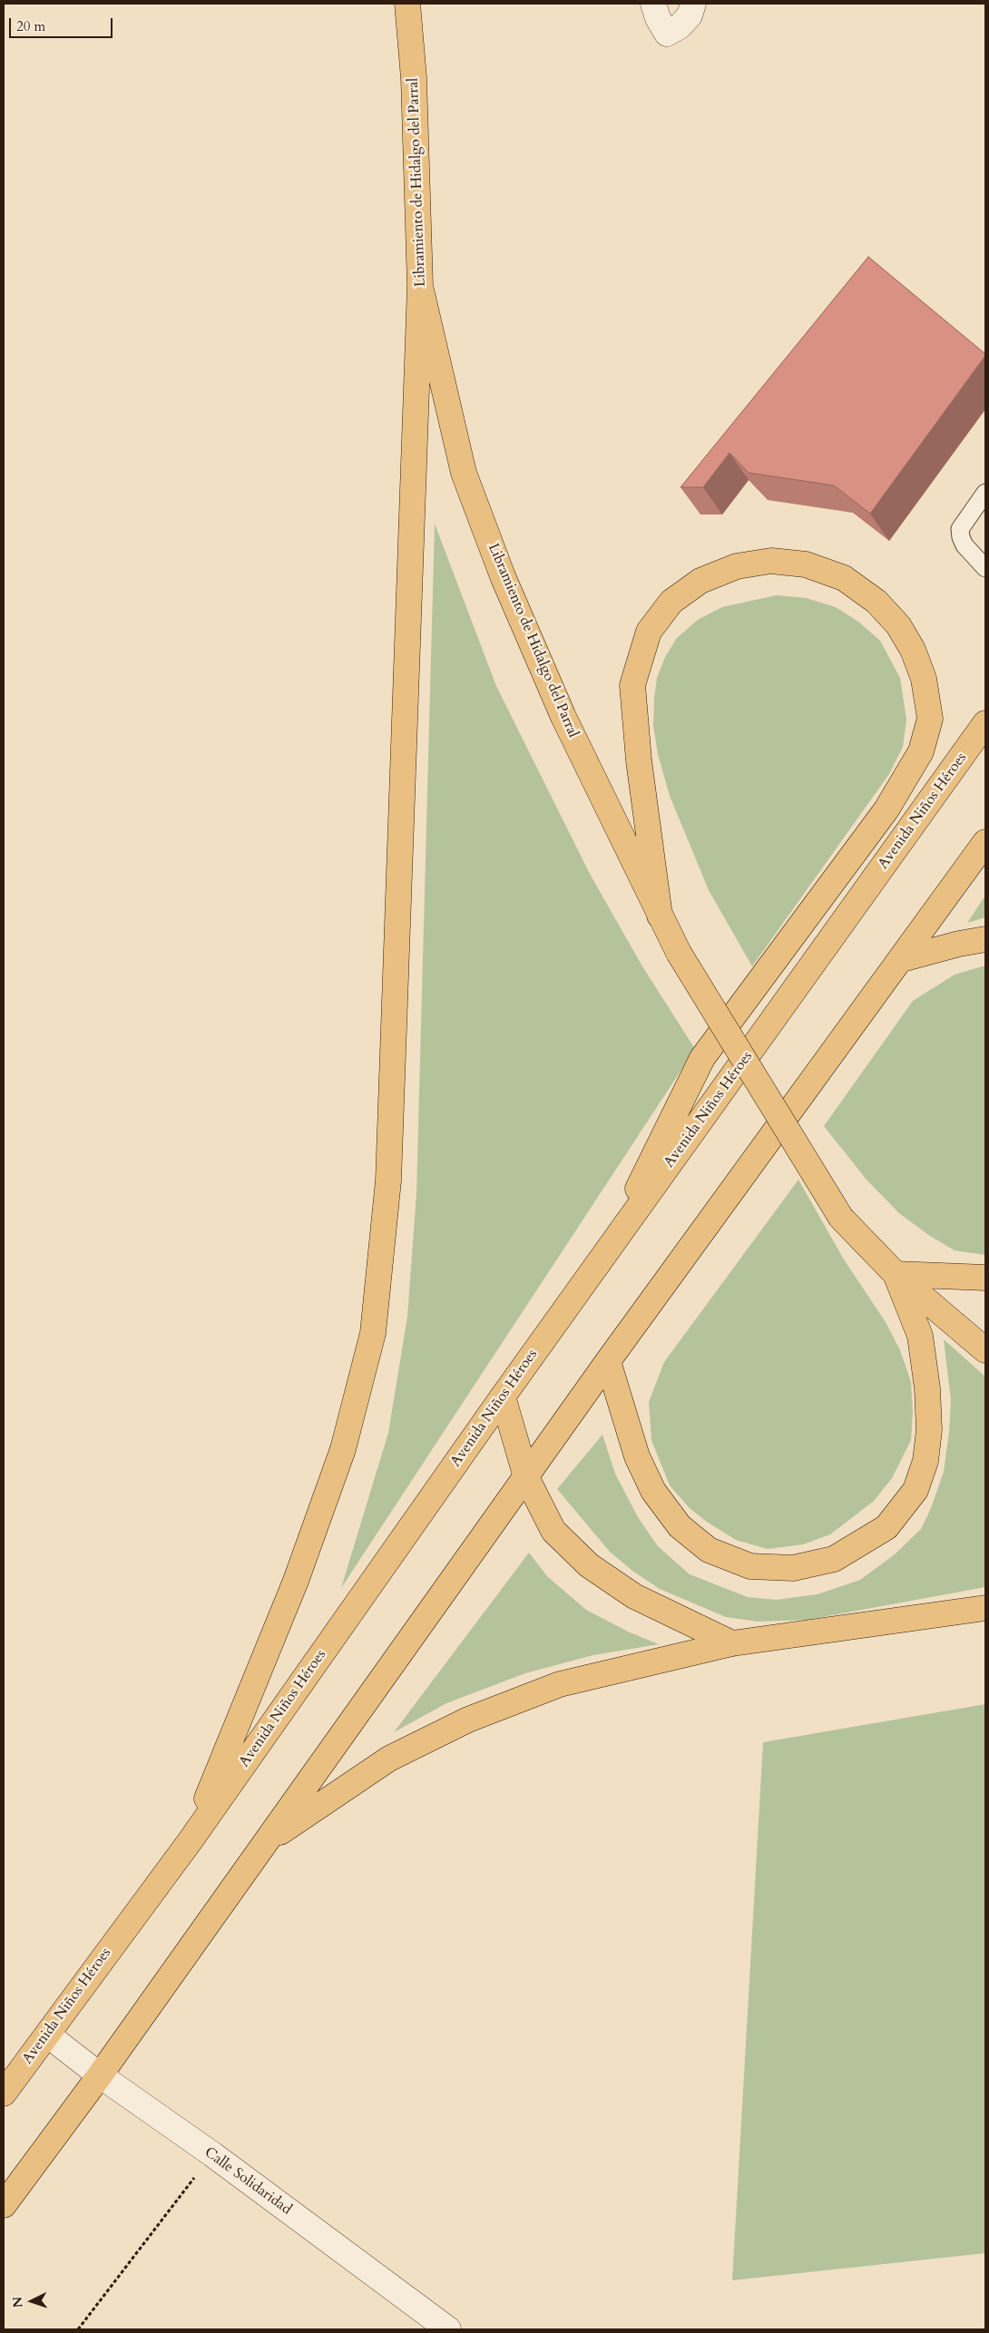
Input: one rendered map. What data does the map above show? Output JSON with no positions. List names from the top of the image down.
{
  "streets": {
    "main road": ["Libramiento de Hidalgo del Parral", "Avenida Niños Héroes"],
    "street": ["Calle Solidaridad"]
  },
  "crossings": [
    ["Avenida Niños Héroes", "Calle Solidaridad"]
  ],
  "scale_bar": "20 m",
  "north": "left"
}
